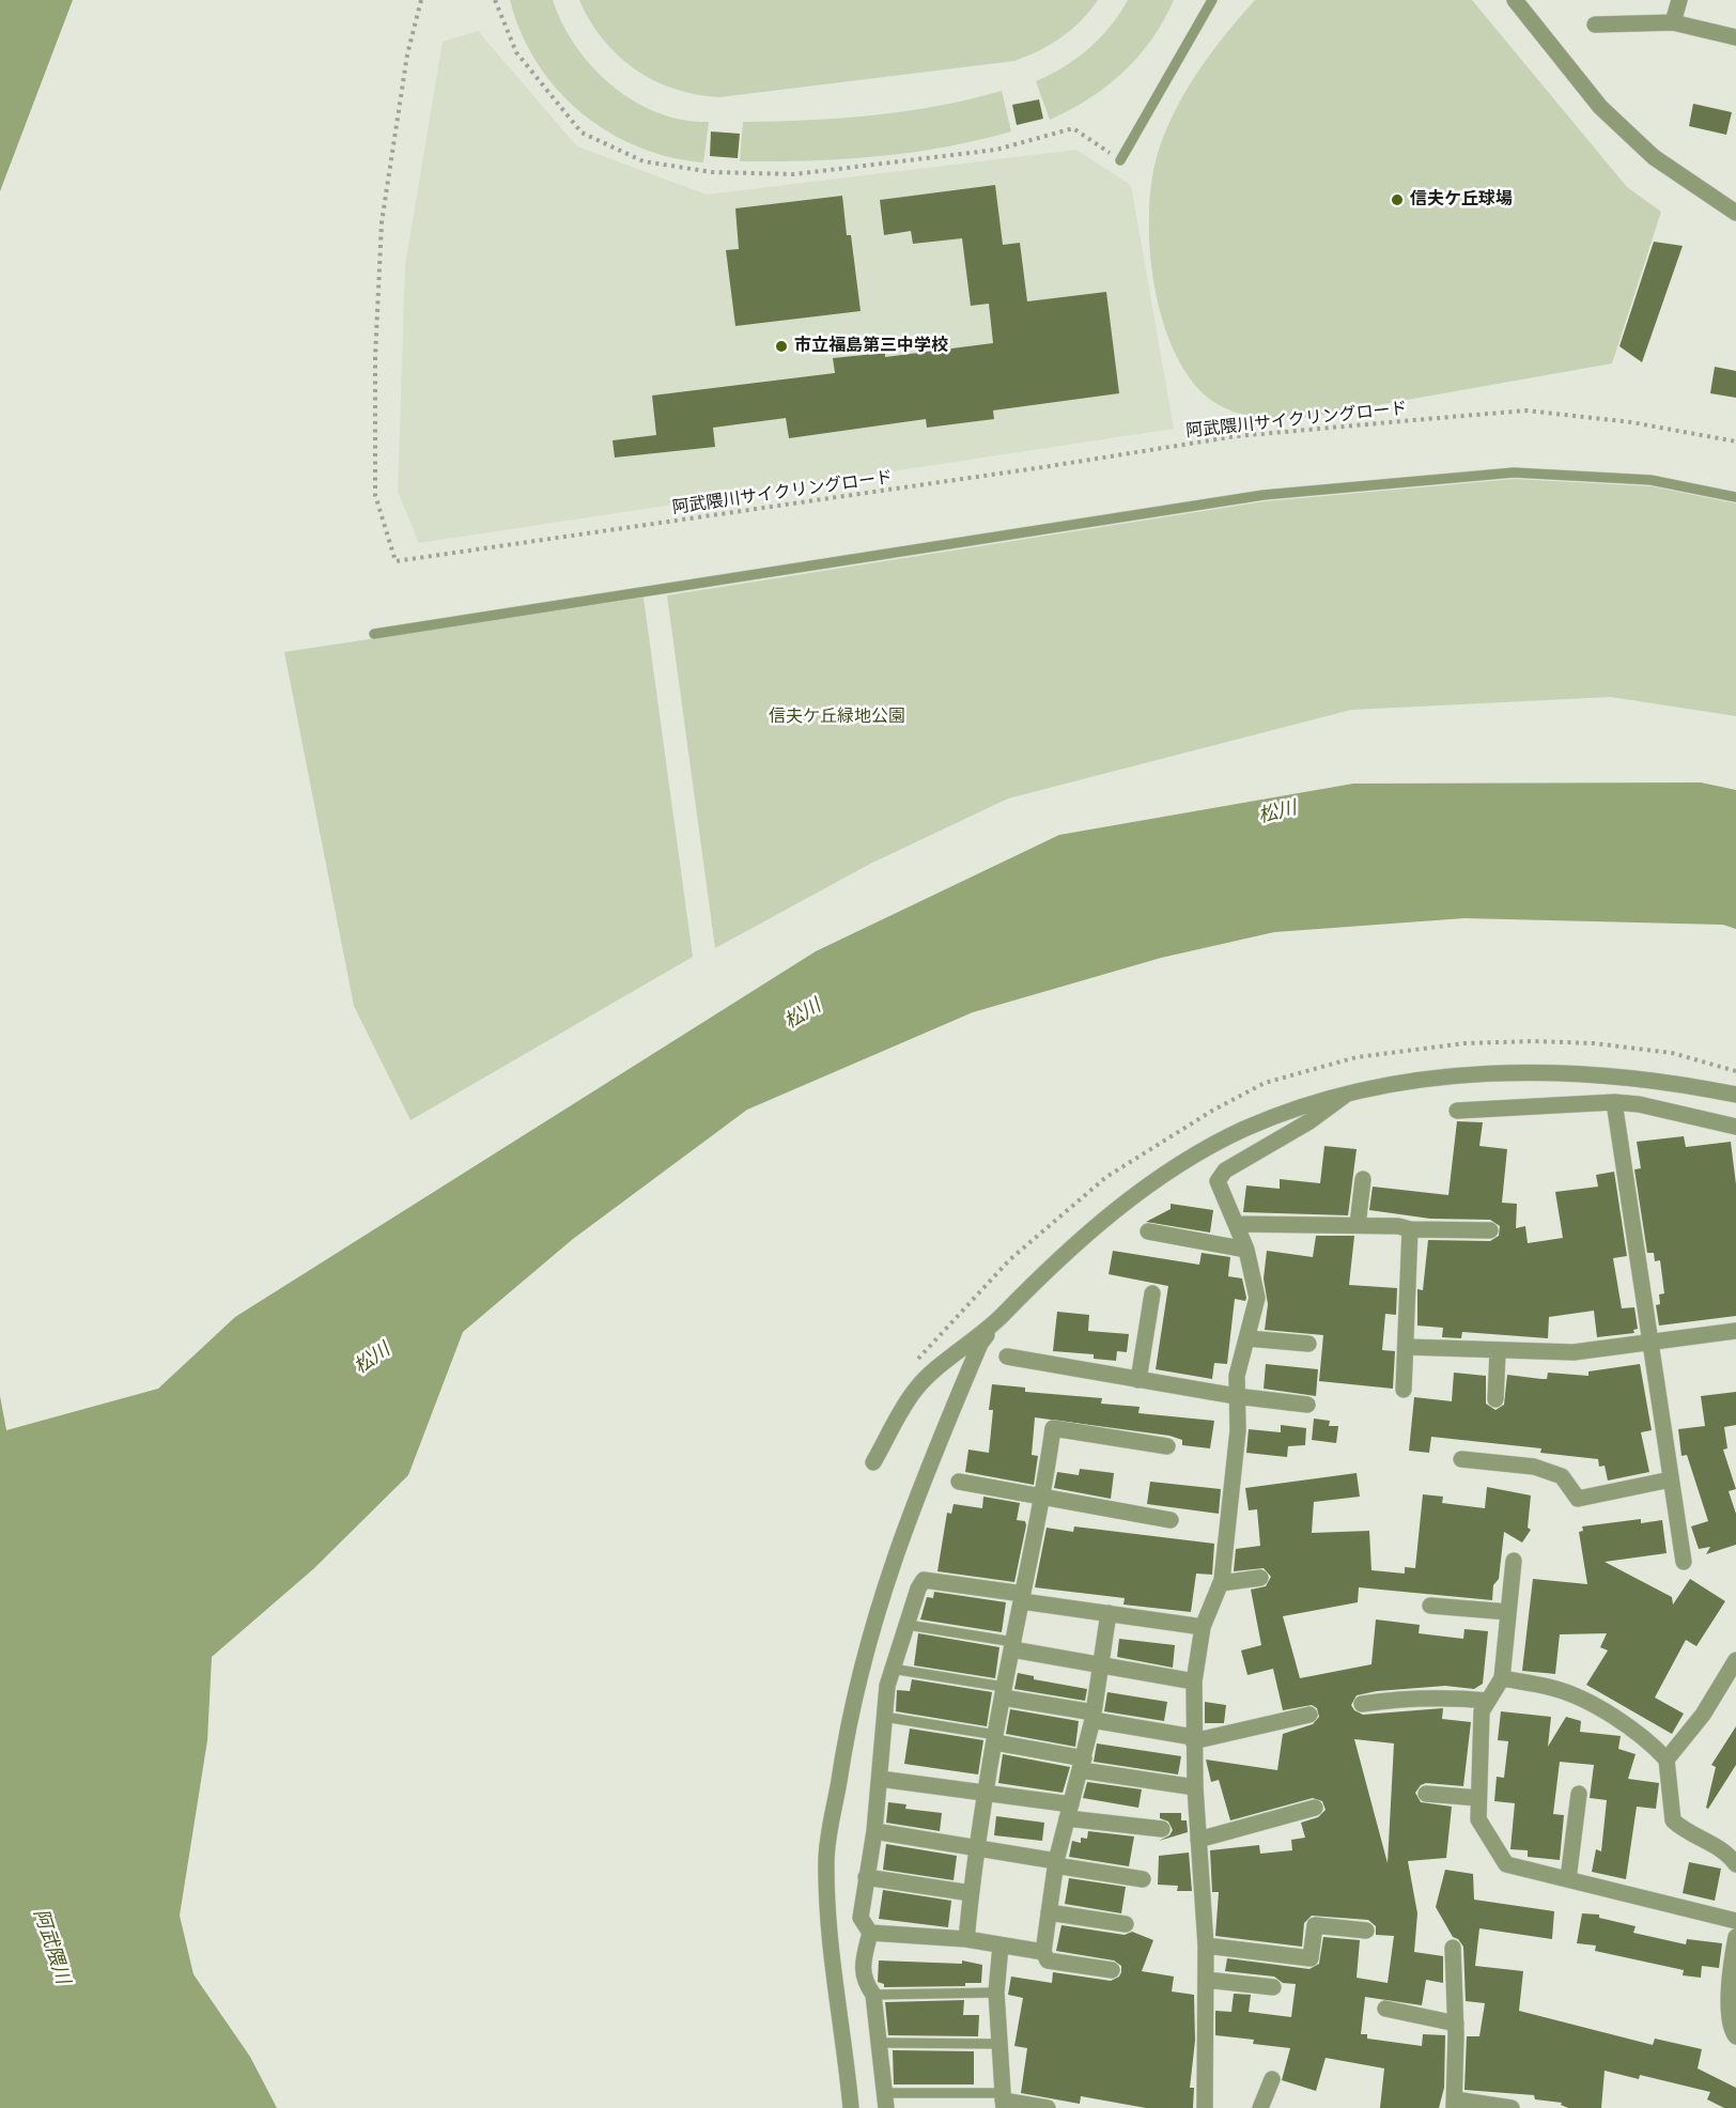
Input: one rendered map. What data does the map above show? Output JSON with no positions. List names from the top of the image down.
{
  "streets": {
    "path": ["阿武隈川サイクリングロード"]
  },
  "water": ["松川", "阿武隈川"],
  "parks": ["信夫ケ丘緑地公園"],
  "places": ["信夫ケ丘球場", "市立福島第三中学校"]
}
